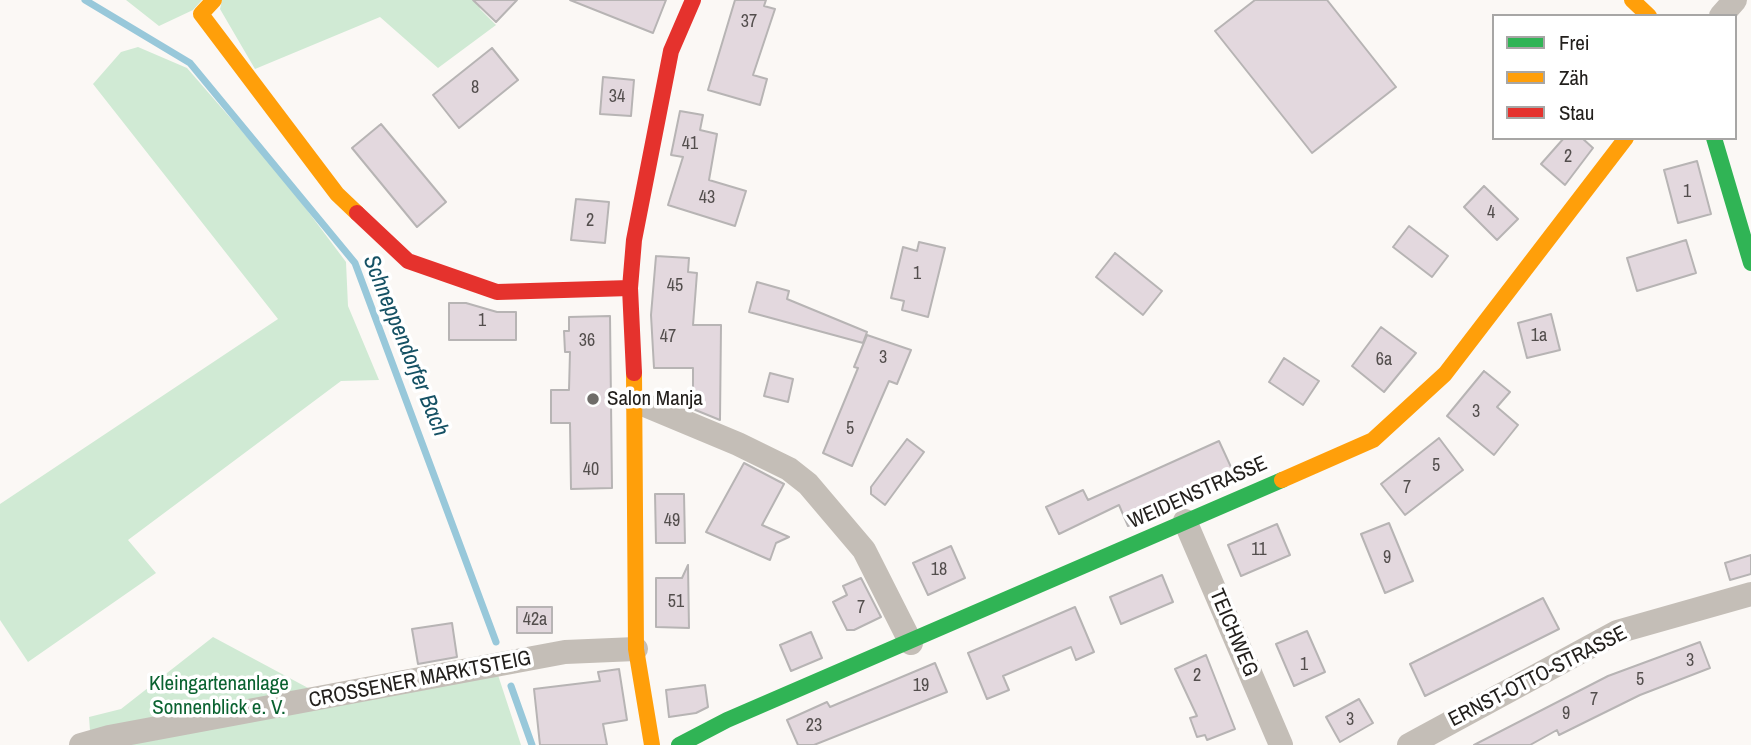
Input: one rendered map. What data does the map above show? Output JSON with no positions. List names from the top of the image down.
{
  "streets": {
    "street": [
      "WEIDENSTRASSE",
      "TEICHWEG",
      "ERNST-OTTO-STRASSE",
      "CROSSENER MARKTSTEIG"
    ]
  },
  "crossings": [
    ["WEIDENSTRASSE", "TEICHWEG"]
  ],
  "water": ["Schneppendorfer Bach"],
  "parks": ["Kleingartenanlage Sonnenblick e. V."],
  "places": ["Salon Manja"],
  "house_numbers": [
    "37",
    "8",
    "34",
    "41",
    "2",
    "1",
    "43",
    "4",
    "2",
    "1",
    "45",
    "1",
    "1a",
    "47",
    "36",
    "3",
    "6a",
    "3",
    "5",
    "5",
    "40",
    "7",
    "49",
    "11",
    "9",
    "18",
    "51",
    "7",
    "42a",
    "3",
    "1",
    "2",
    "5",
    "19",
    "7",
    "9",
    "3",
    "23"
  ],
  "legend": ["Frei", "Zäh", "Stau"]
}
